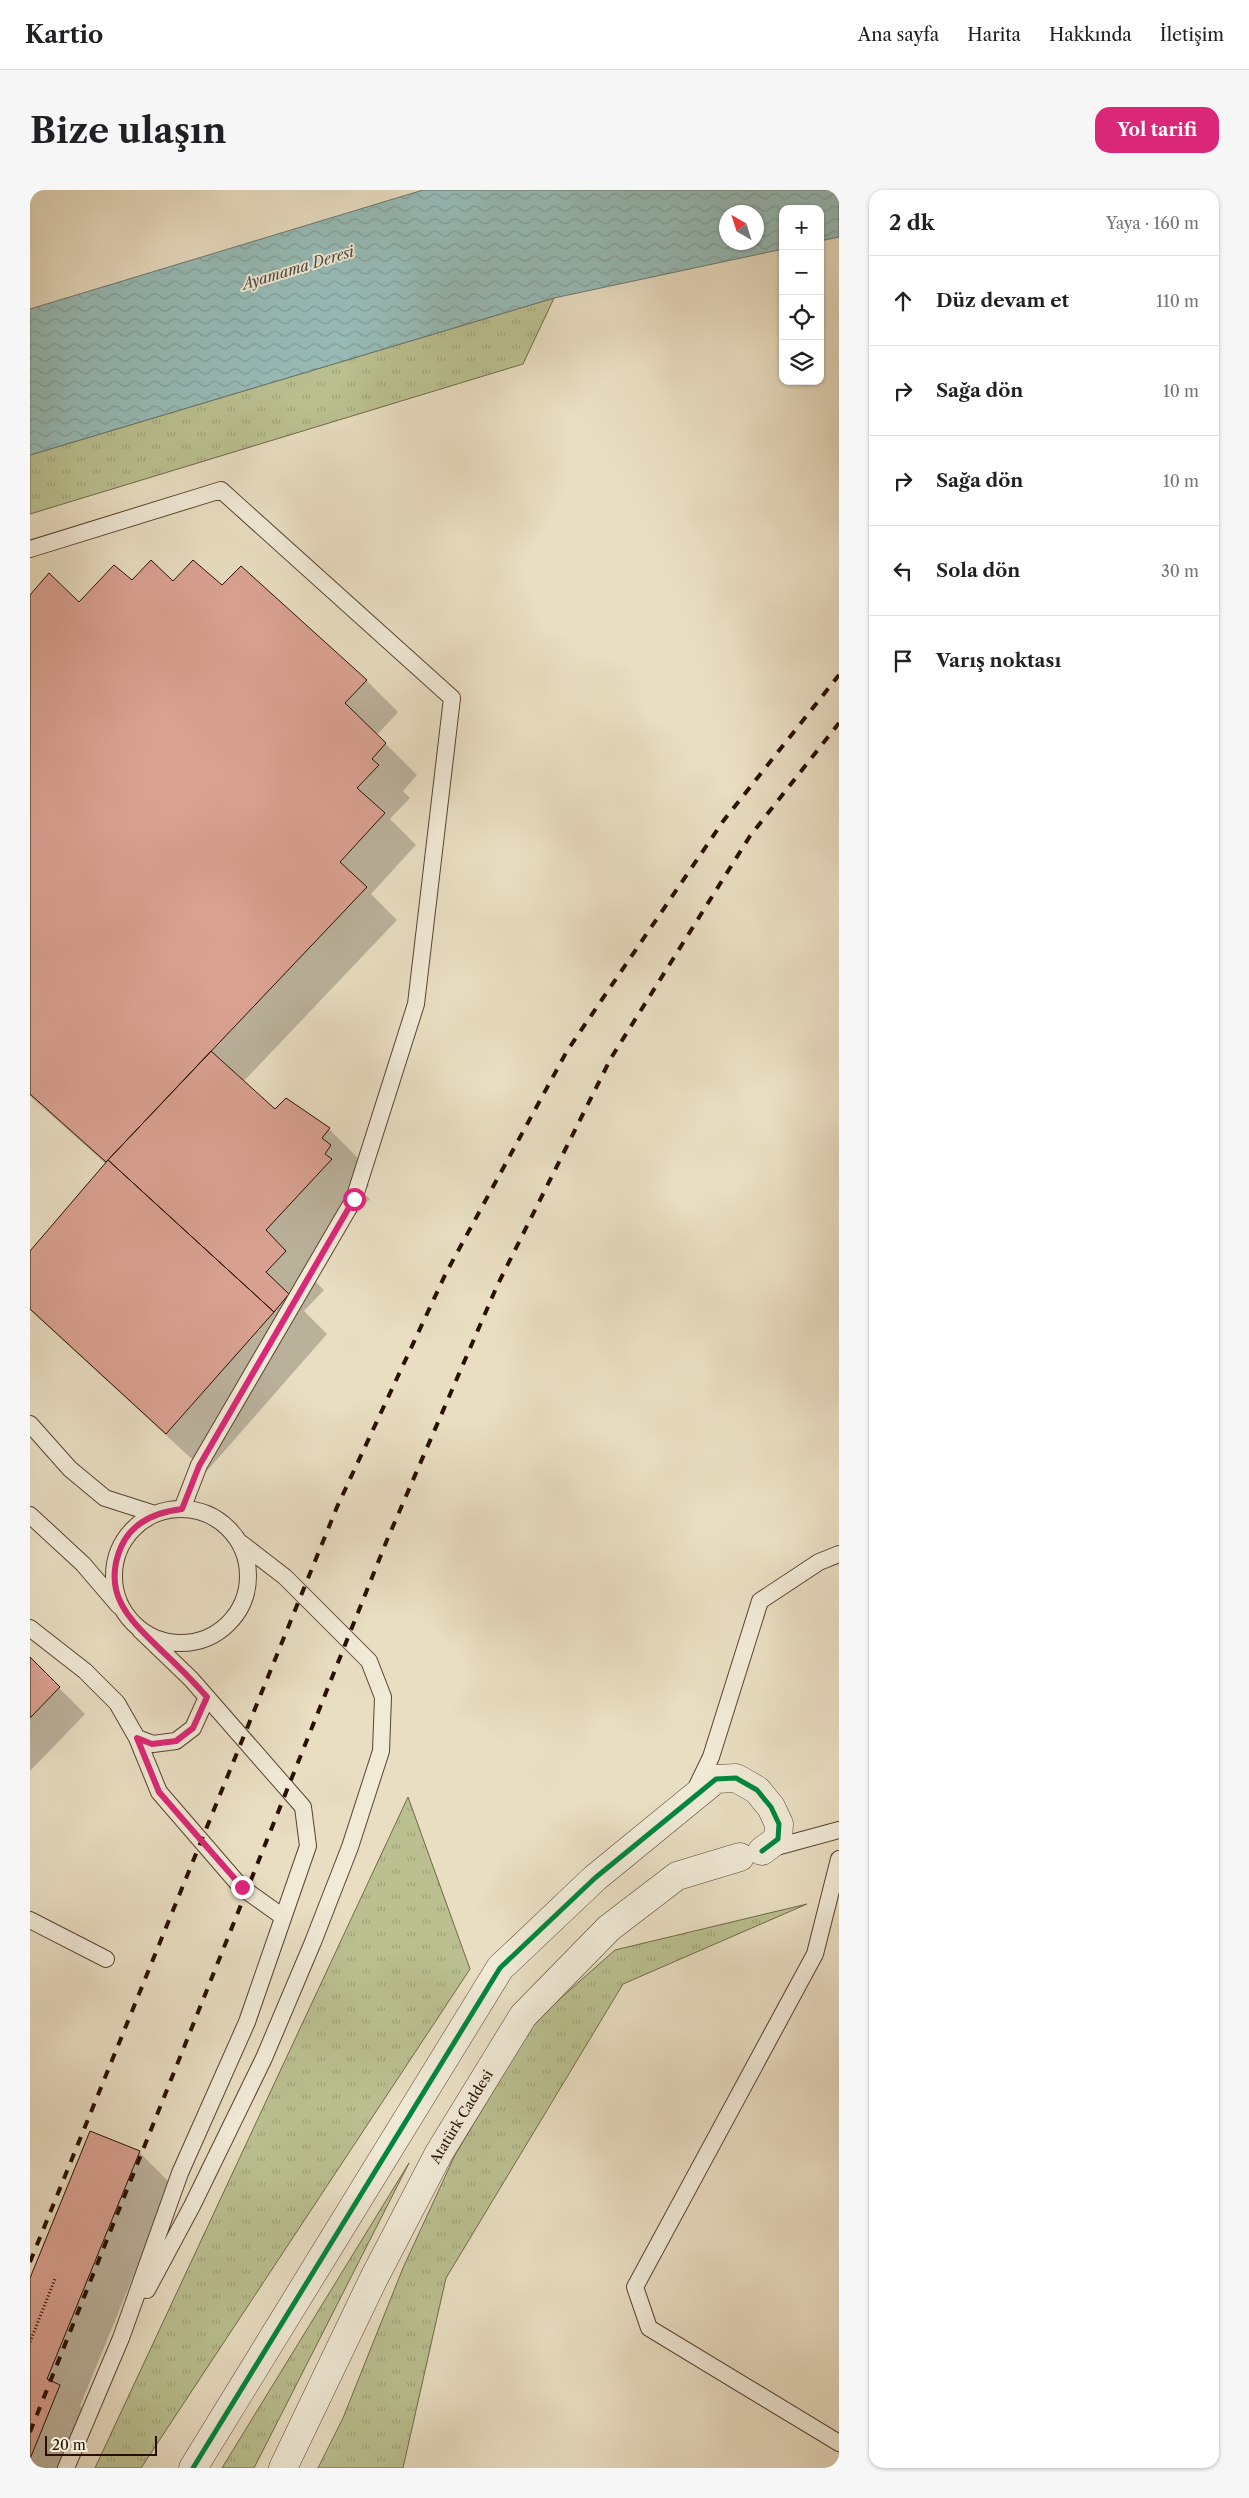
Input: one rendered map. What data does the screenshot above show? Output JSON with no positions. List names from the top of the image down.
{
  "streets": {
    "street": ["Atatürk Caddesi"]
  },
  "water": ["Ayamama Deresi"],
  "scale_bar": "20 m",
  "north": "top left",
  "page": {
    "header": "Kartio",
    "nav": [
      "Ana sayfa",
      "Harita",
      "Hakkında",
      "İletişim"
    ],
    "buttons": "Yol tarifi",
    "title": "Bize ulaşın",
    "heading": ["2 dk", "Yaya · 160 m"],
    "map_buttons": ["+", "−"],
    "list": [
      ["Düz devam et", "110 m"],
      ["Sağa dön", "10 m"],
      ["Sağa dön", "10 m"],
      ["Sola dön", "30 m"],
      "Varış noktası"
    ],
    "scale": "20 m"
  }
}
